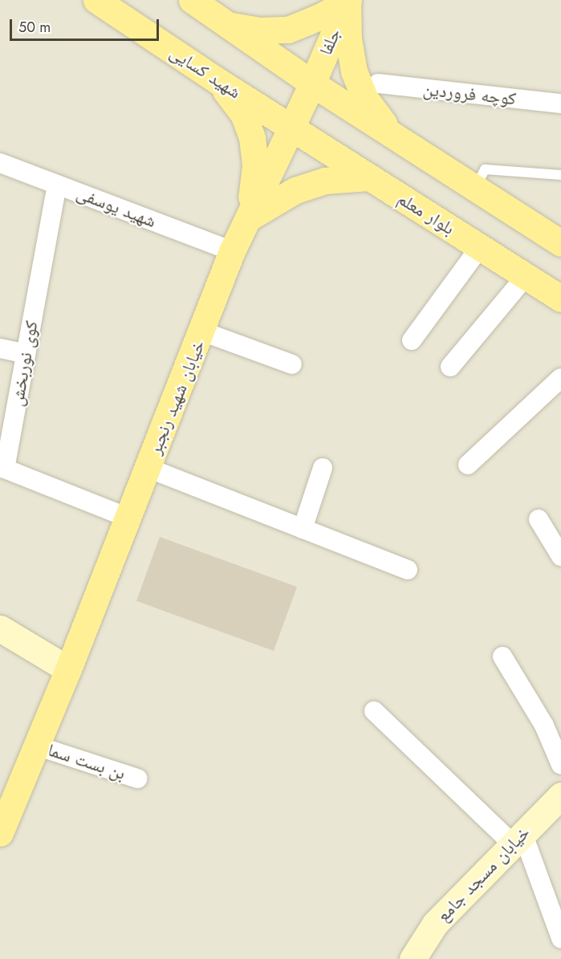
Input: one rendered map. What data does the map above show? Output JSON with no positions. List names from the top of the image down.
{
  "streets": {
    "main road": [
      "جلفا",
      "شهید کسایی",
      "بلوار معلم",
      "خیابان شهید رنجبر"
    ],
    "street": [
      "کوچه فروردین",
      "شهید یوسفی",
      "کوی نوربخش",
      "بن بست سما",
      "خیابان مسجد جامع"
    ]
  },
  "crossings": [
    ["جلفا", "شهید کسایی"],
    ["جلفا", "بلوار معلم"],
    ["جلفا", "خیابان شهید رنجبر"],
    ["شهید کسایی", "بلوار معلم"],
    ["شهید کسایی", "خیابان شهید رنجبر"],
    ["شهید یوسفی", "کوی نوربخش"],
    ["شهید یوسفی", "خیابان شهید رنجبر"],
    ["بلوار معلم", "خیابان شهید رنجبر"],
    ["کوی نوربخش", "خیابان شهید رنجبر"],
    ["خیابان شهید رنجبر", "بن بست سما"]
  ],
  "scale_bar": "50 m"
}
